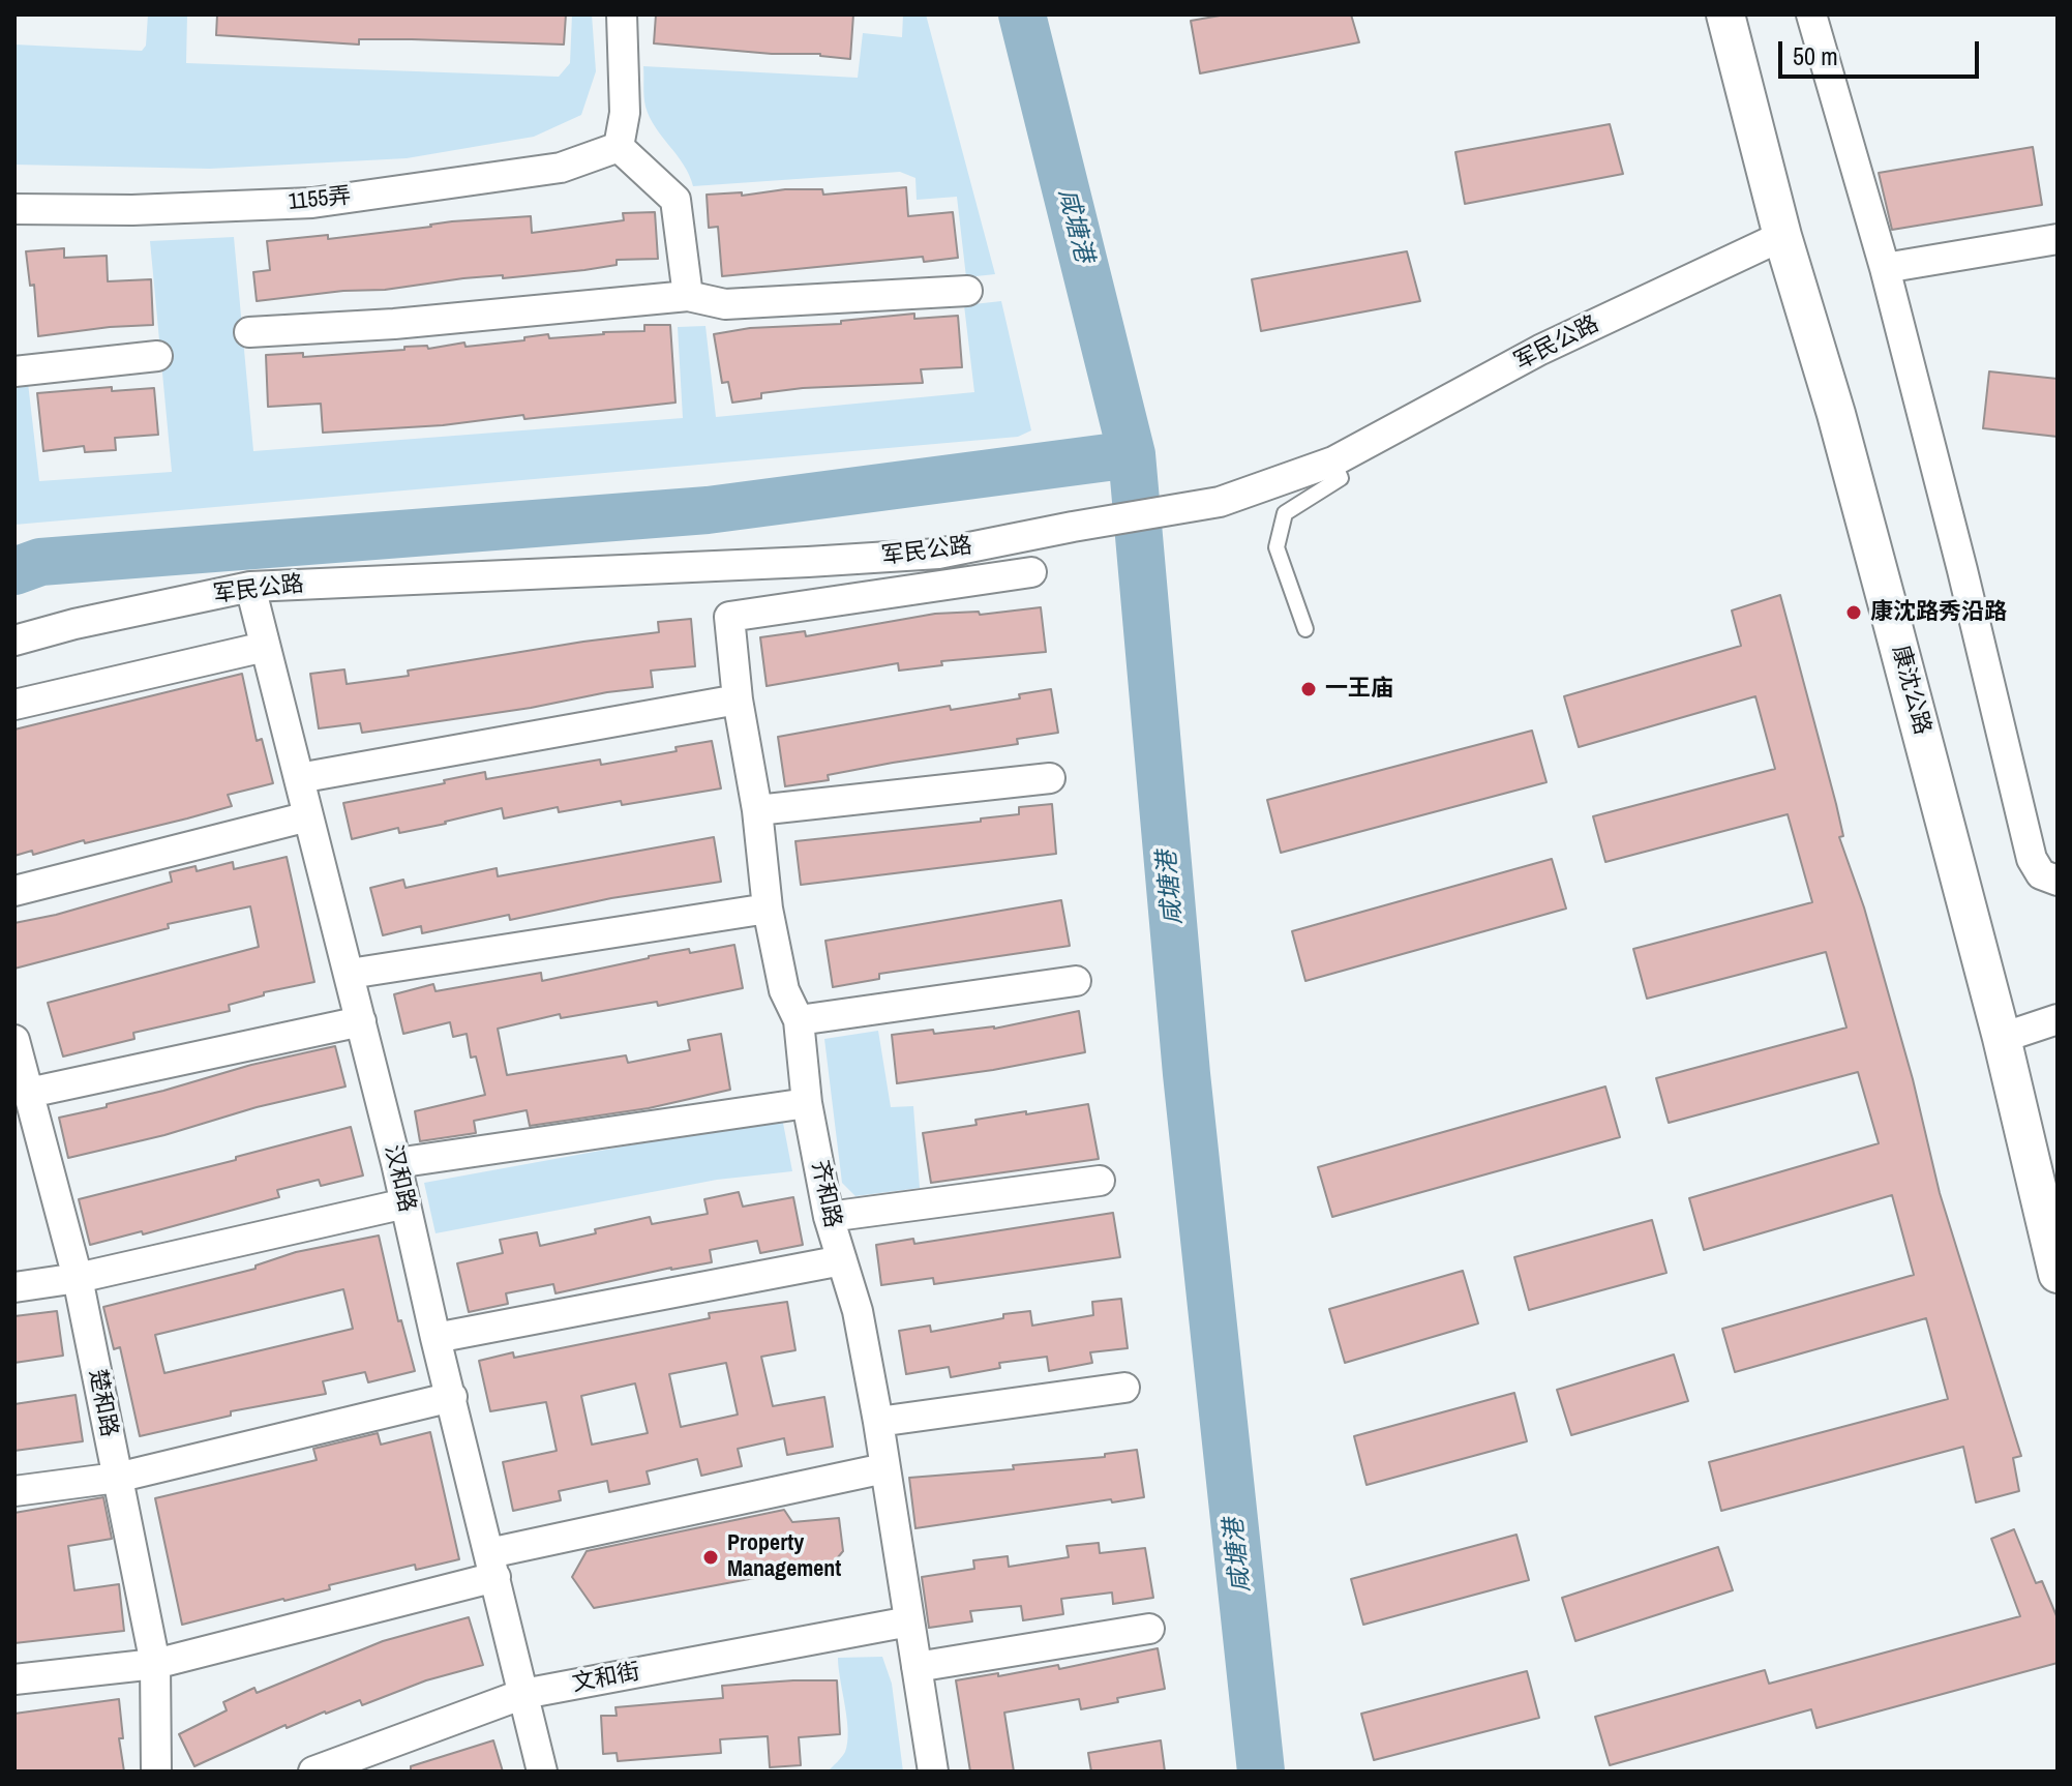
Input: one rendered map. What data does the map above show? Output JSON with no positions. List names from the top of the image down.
{
  "streets": {
    "street": [
      "1155弄",
      "军民公路",
      "康沈公路",
      "汉和路",
      "齐和路",
      "楚和路",
      "文和街"
    ]
  },
  "crossings": [
    ["军民公路", "康沈公路"],
    ["军民公路", "汉和路"],
    ["汉和路", "文和街"],
    ["齐和路", "文和街"]
  ],
  "water": ["咸塘港"],
  "places": ["康沈路秀沿路", "一王庙", "Property Management"],
  "scale_bar": "50 m"
}
